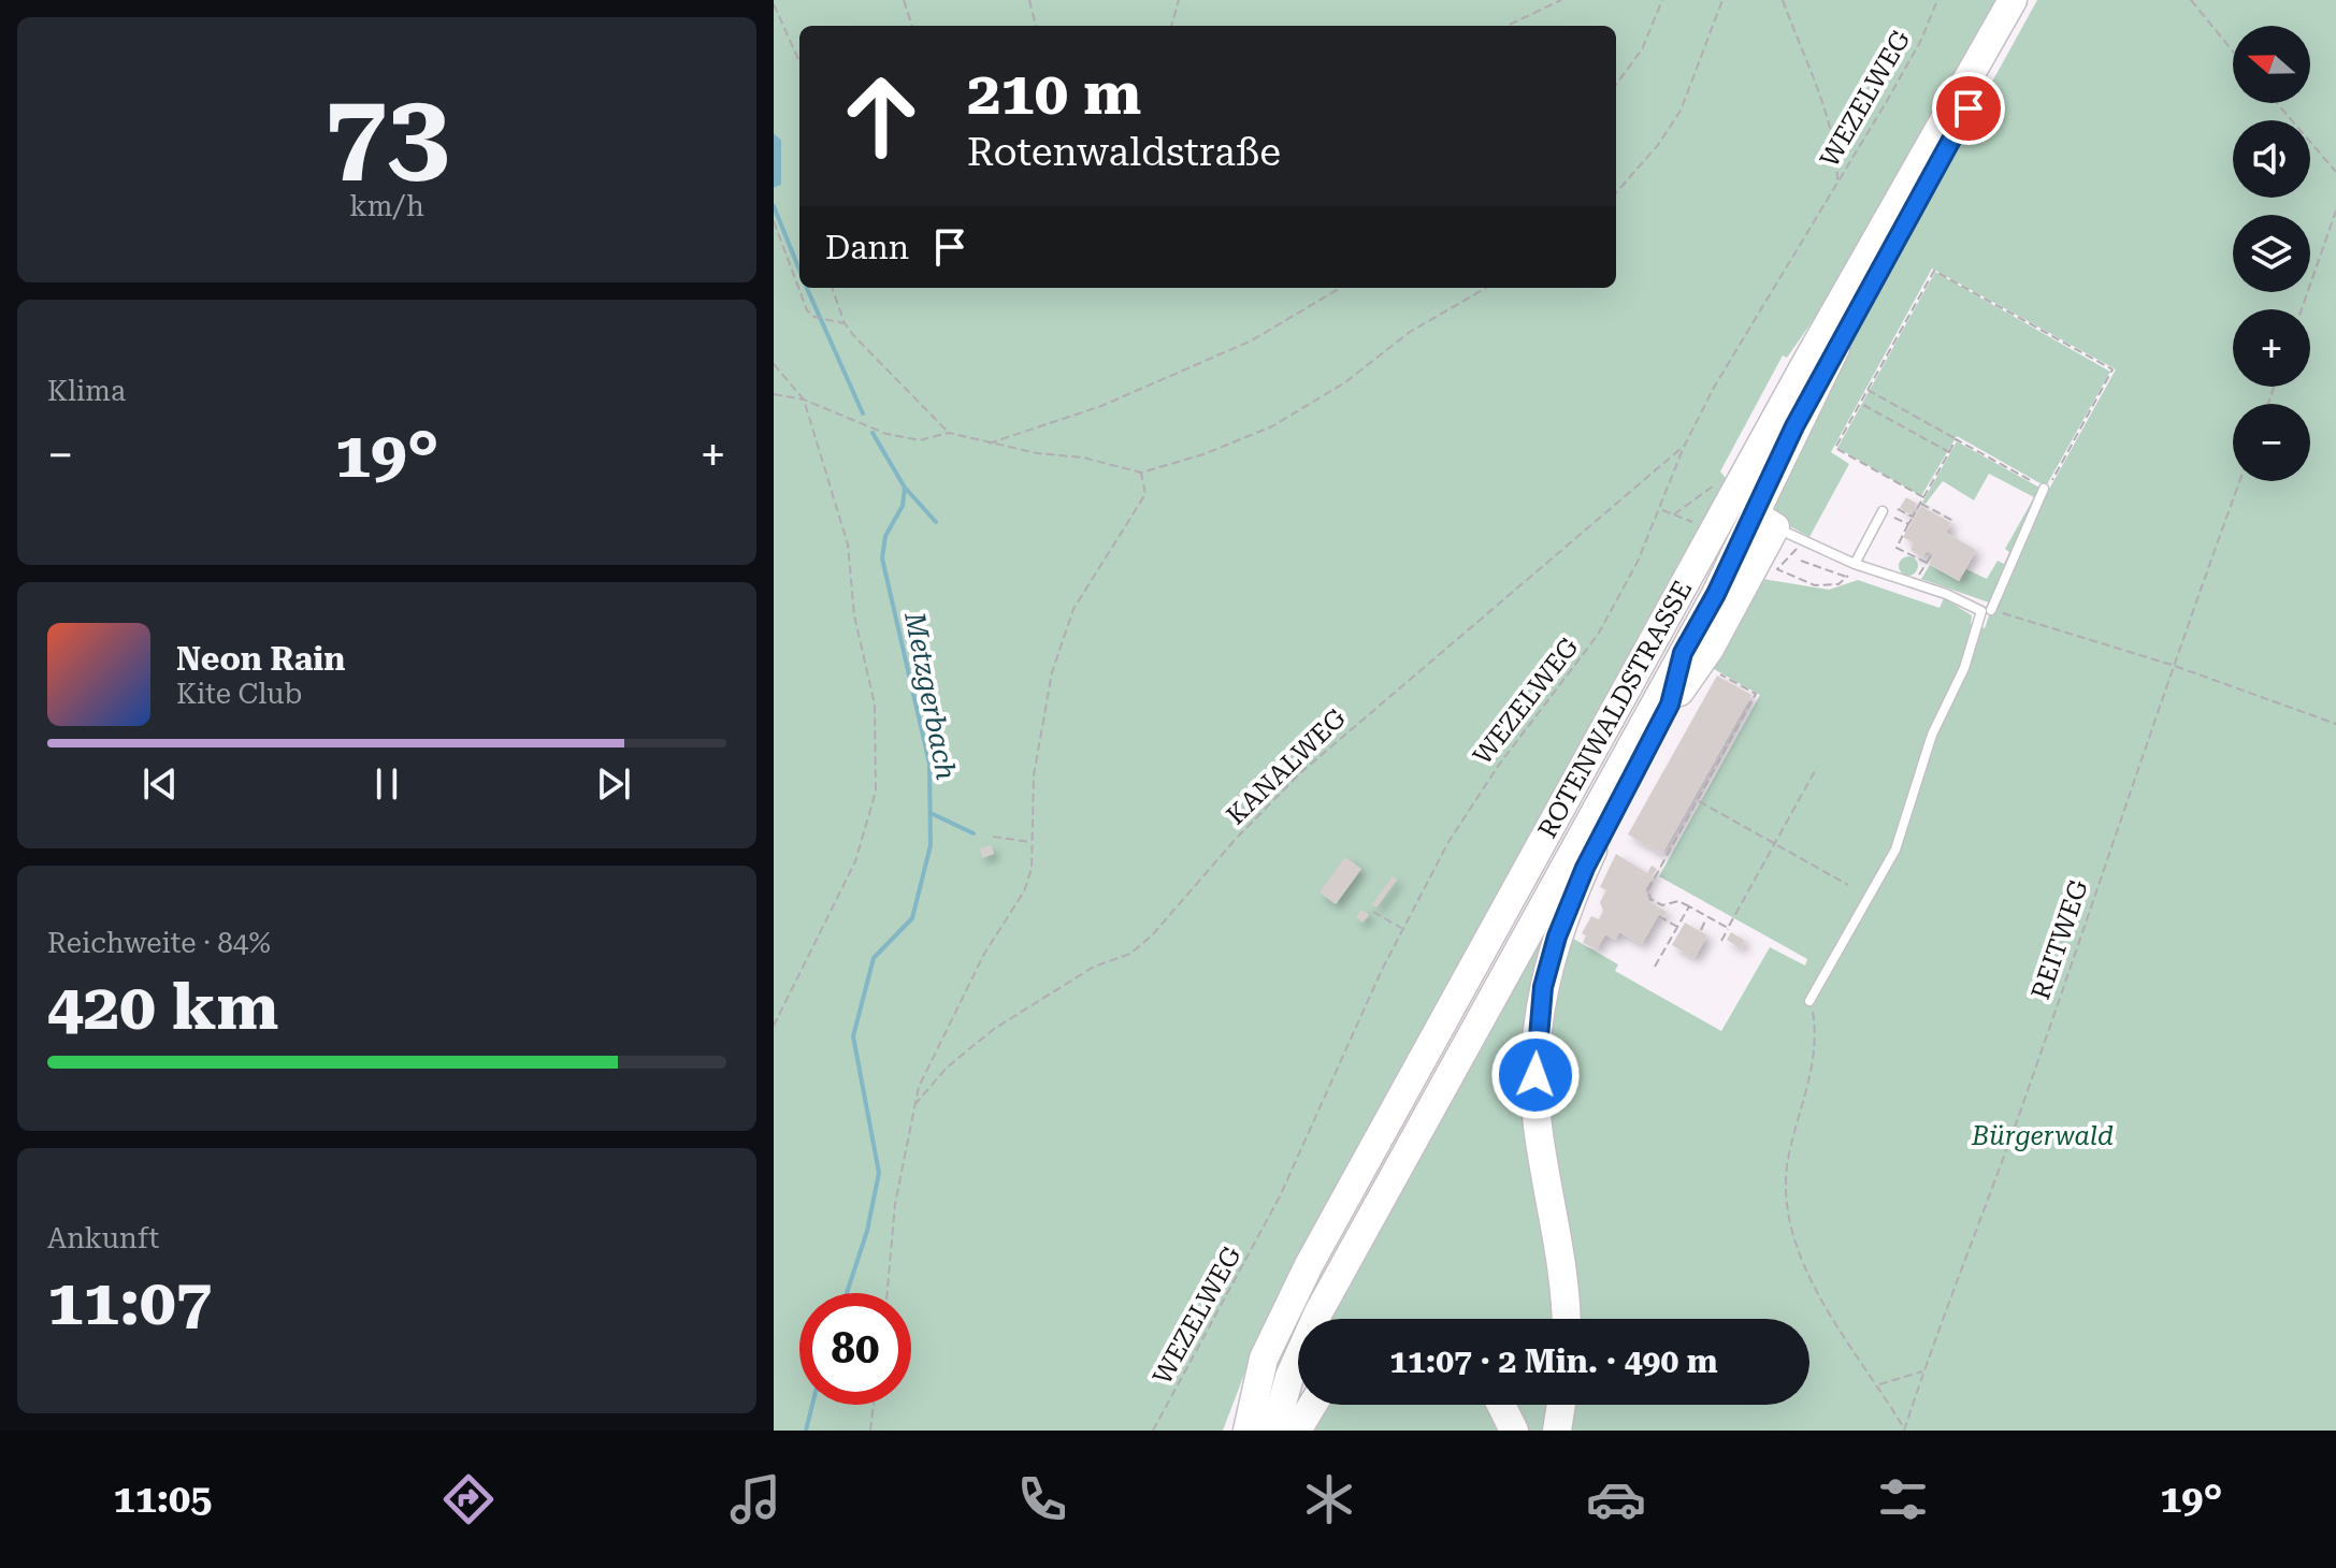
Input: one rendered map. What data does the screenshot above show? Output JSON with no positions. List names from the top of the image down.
{
  "streets": {
    "highway": ["ROTENWALDSTRASSE"],
    "path": ["WEZELWEG", "KANALWEG", "REITWEG"]
  },
  "crossings": [
    ["WEZELWEG", "KANALWEG"]
  ],
  "water": ["Metzgerbach"],
  "parks": ["Bürgerwald"],
  "north": "left",
  "page": {
    "tile": [
      ["73", "km/h"],
      "Klima",
      ["Reichweite · 84%", "420 km"],
      ["Ankunft", "11:07"]
    ],
    "map_buttons": ["+", "−"],
    "turn": ["210 m", "Rotenwaldstraße"],
    "then": "Dann",
    "heat": ["−", "19°", "+"],
    "song": ["Neon Rain", "Kite Club"],
    "limit": "80",
    "trip": "11:07 · 2 Min. · 490 m",
    "tabs": ["11:05", "19°"]
  }
}
